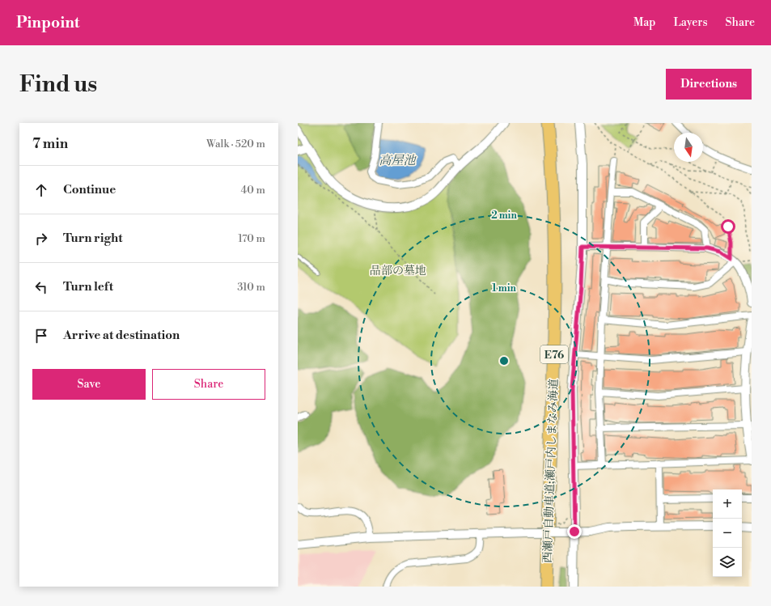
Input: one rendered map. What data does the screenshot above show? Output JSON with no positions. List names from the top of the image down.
{
  "streets": {
    "highway": ["E76", "西瀬戸自動車道;瀬戸内しまなみ海道"]
  },
  "water": ["高屋池"],
  "parks": ["品部の墓地"],
  "north": "bottom",
  "page": {
    "header": "Pinpoint",
    "nav": ["Map", "Layers", "Share"],
    "buttons": [
      "Directions",
      ["Save", "Share"]
    ],
    "title": "Find us",
    "heading": ["7 min", "Walk · 520 m"],
    "list": [
      ["Continue", "40 m"],
      ["Turn right", "170 m"],
      ["Turn left", "310 m"],
      "Arrive at destination"
    ],
    "map_buttons": ["+", "−"]
  },
  "rings": ["2 min", "1 min"]
}
